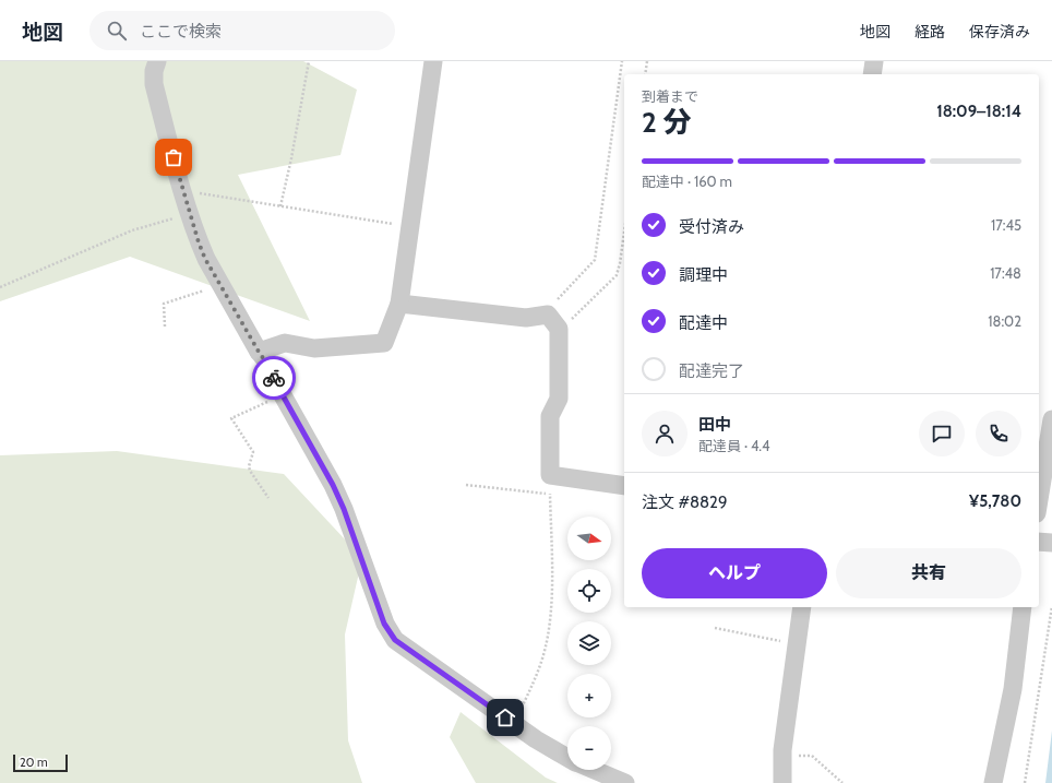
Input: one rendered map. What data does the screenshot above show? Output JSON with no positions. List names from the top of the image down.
{
  "scale_bar": "20 m",
  "north": "right",
  "page": {
    "header": "地図",
    "search": "ここで検索",
    "nav": ["地図", "経路", "保存済み"],
    "heading": ["2 分", "到着まで", "18:09–18:14"],
    "panel": [
      "田中",
      "配達員 · 4.4",
      "注文 #8829",
      "¥5,780"
    ],
    "bar": "配達中 · 160 m",
    "list": [
      ["受付済み", "17:45"],
      ["調理中", "17:48"],
      ["配達中", "18:02"],
      "配達完了"
    ],
    "map_buttons": ["+", "−"],
    "buttons": ["ヘルプ", "共有"],
    "scale": "20 m"
  }
}
